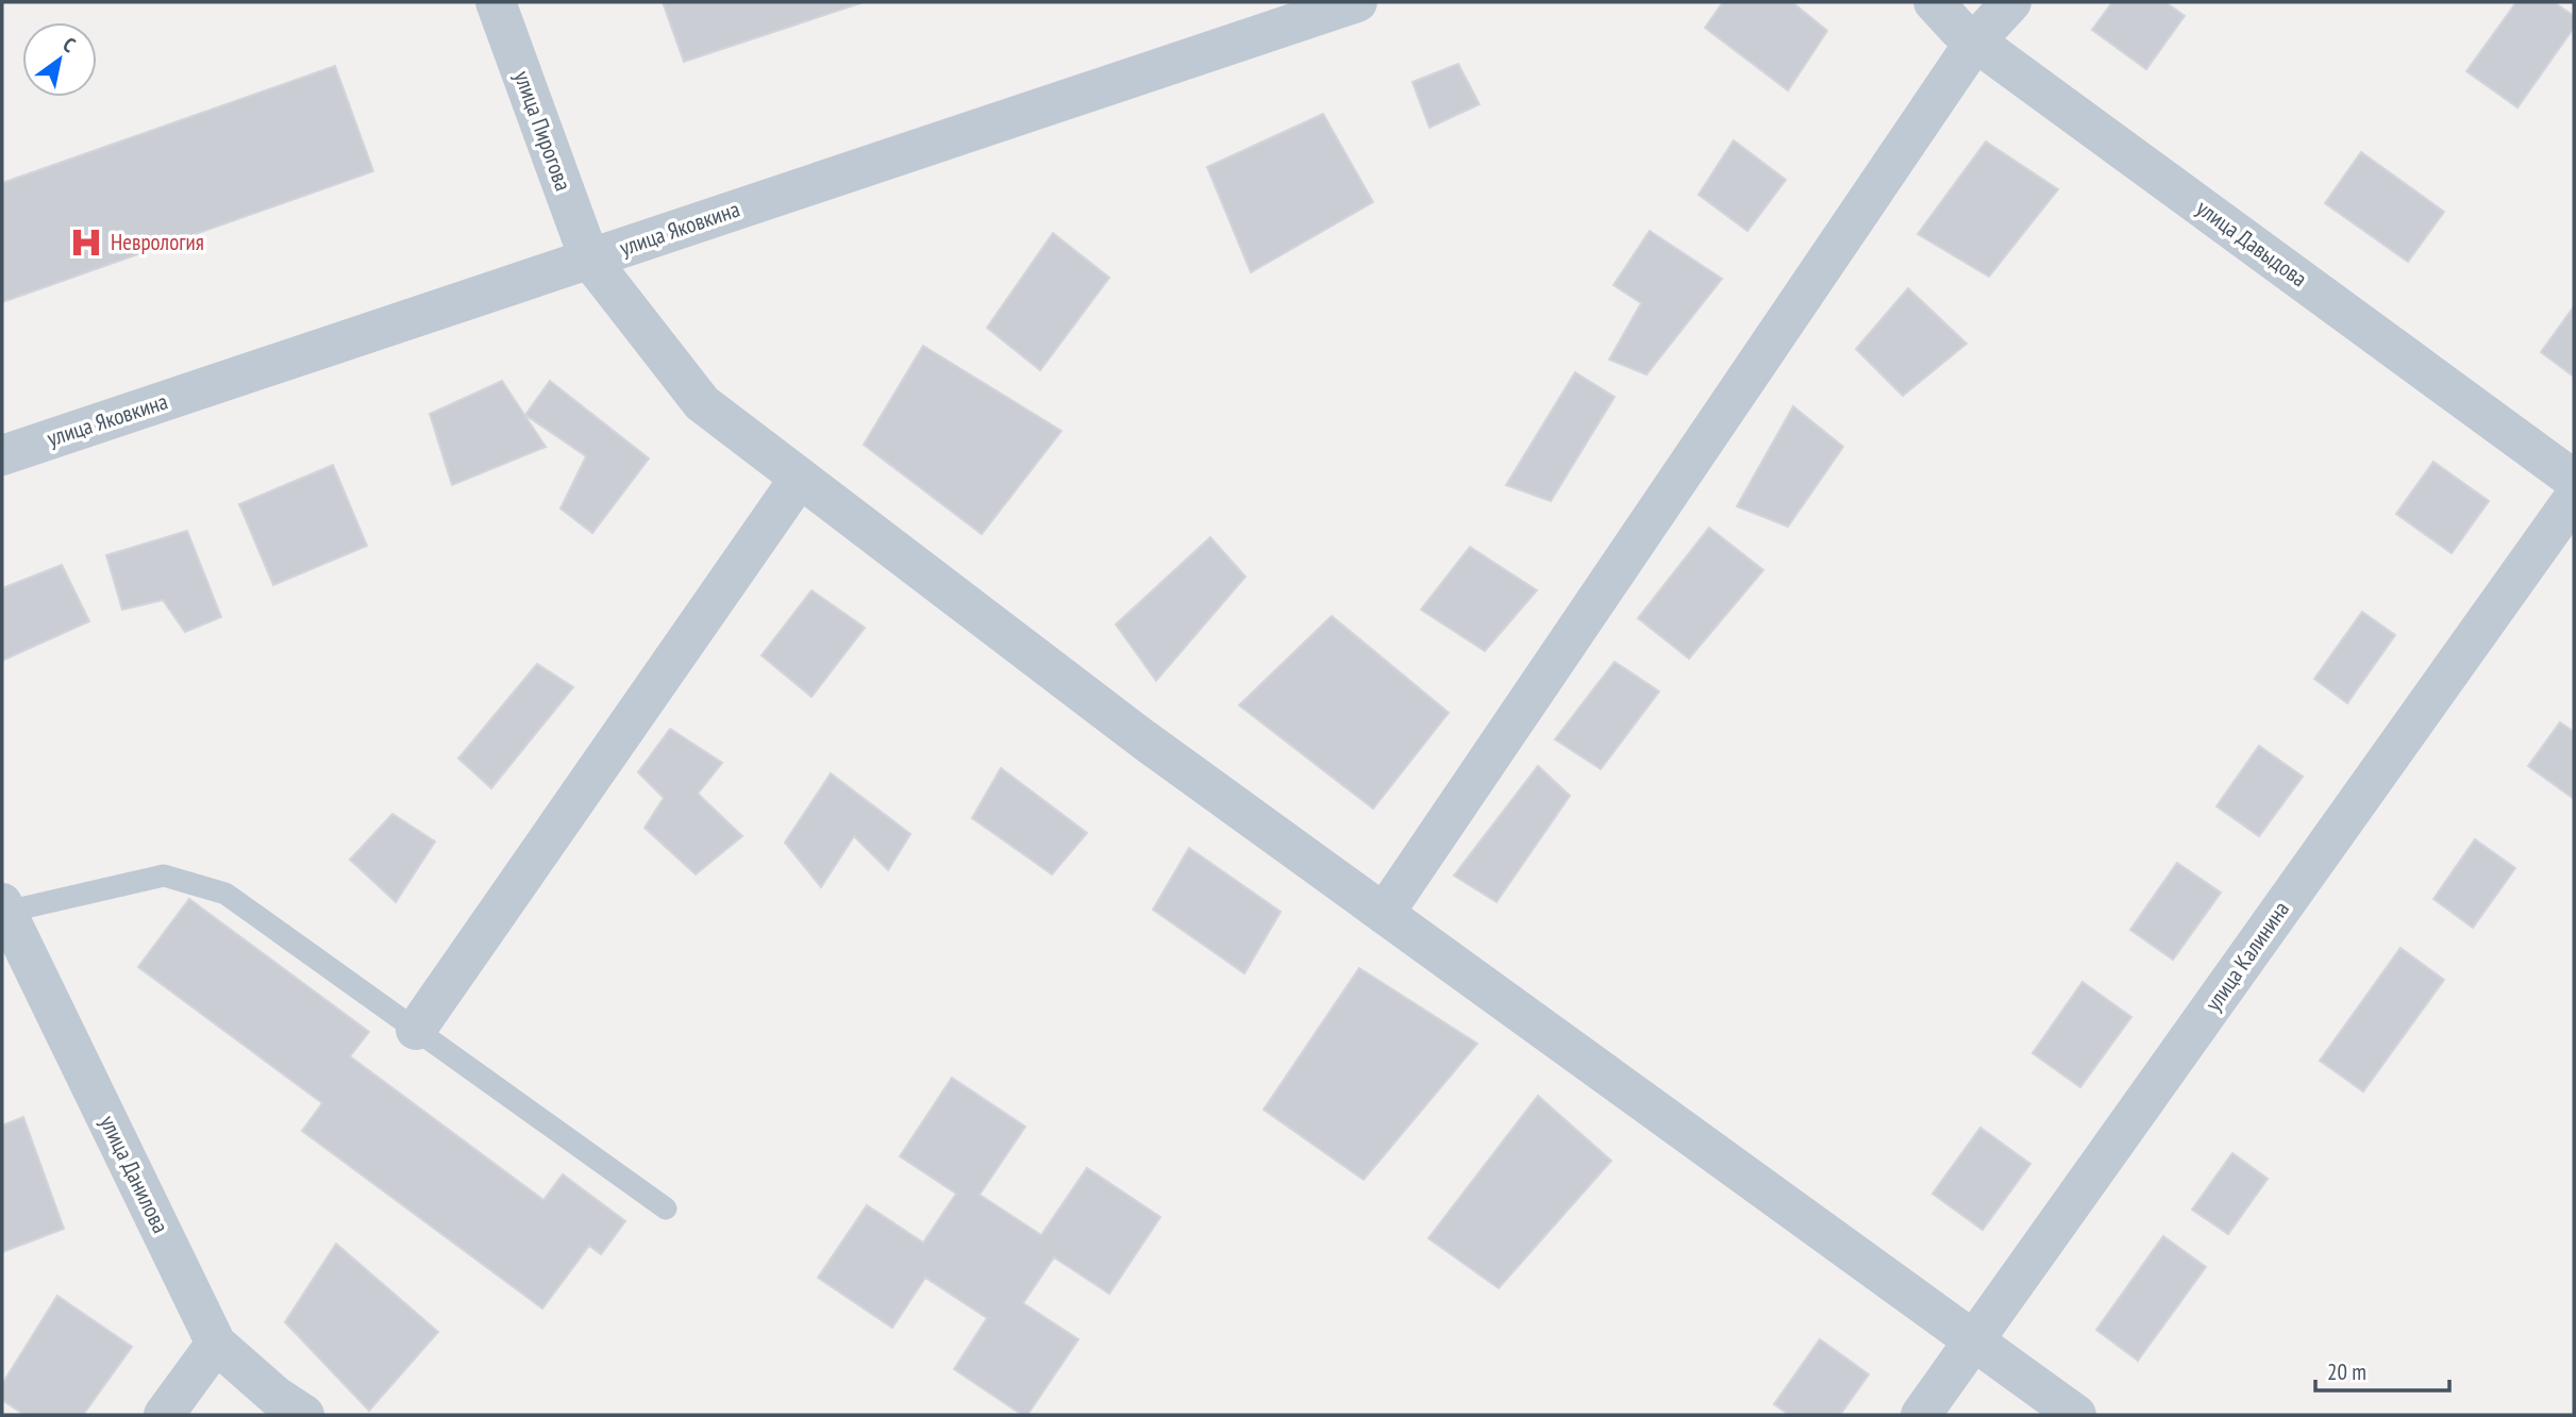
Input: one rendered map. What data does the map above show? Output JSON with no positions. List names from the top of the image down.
{
  "streets": {
    "street": [
      "улица Пирогова",
      "улица Яковкина",
      "улица Давыдова",
      "улица Калинина",
      "улица Данилова"
    ]
  },
  "crossings": [
    ["улица Пирогова", "улица Яковкина"],
    ["улица Пирогова", "улица Калинина"]
  ],
  "places": {
    "hospital": ["Неврология"]
  },
  "scale_bar": "20 m",
  "north": "top right"
}
